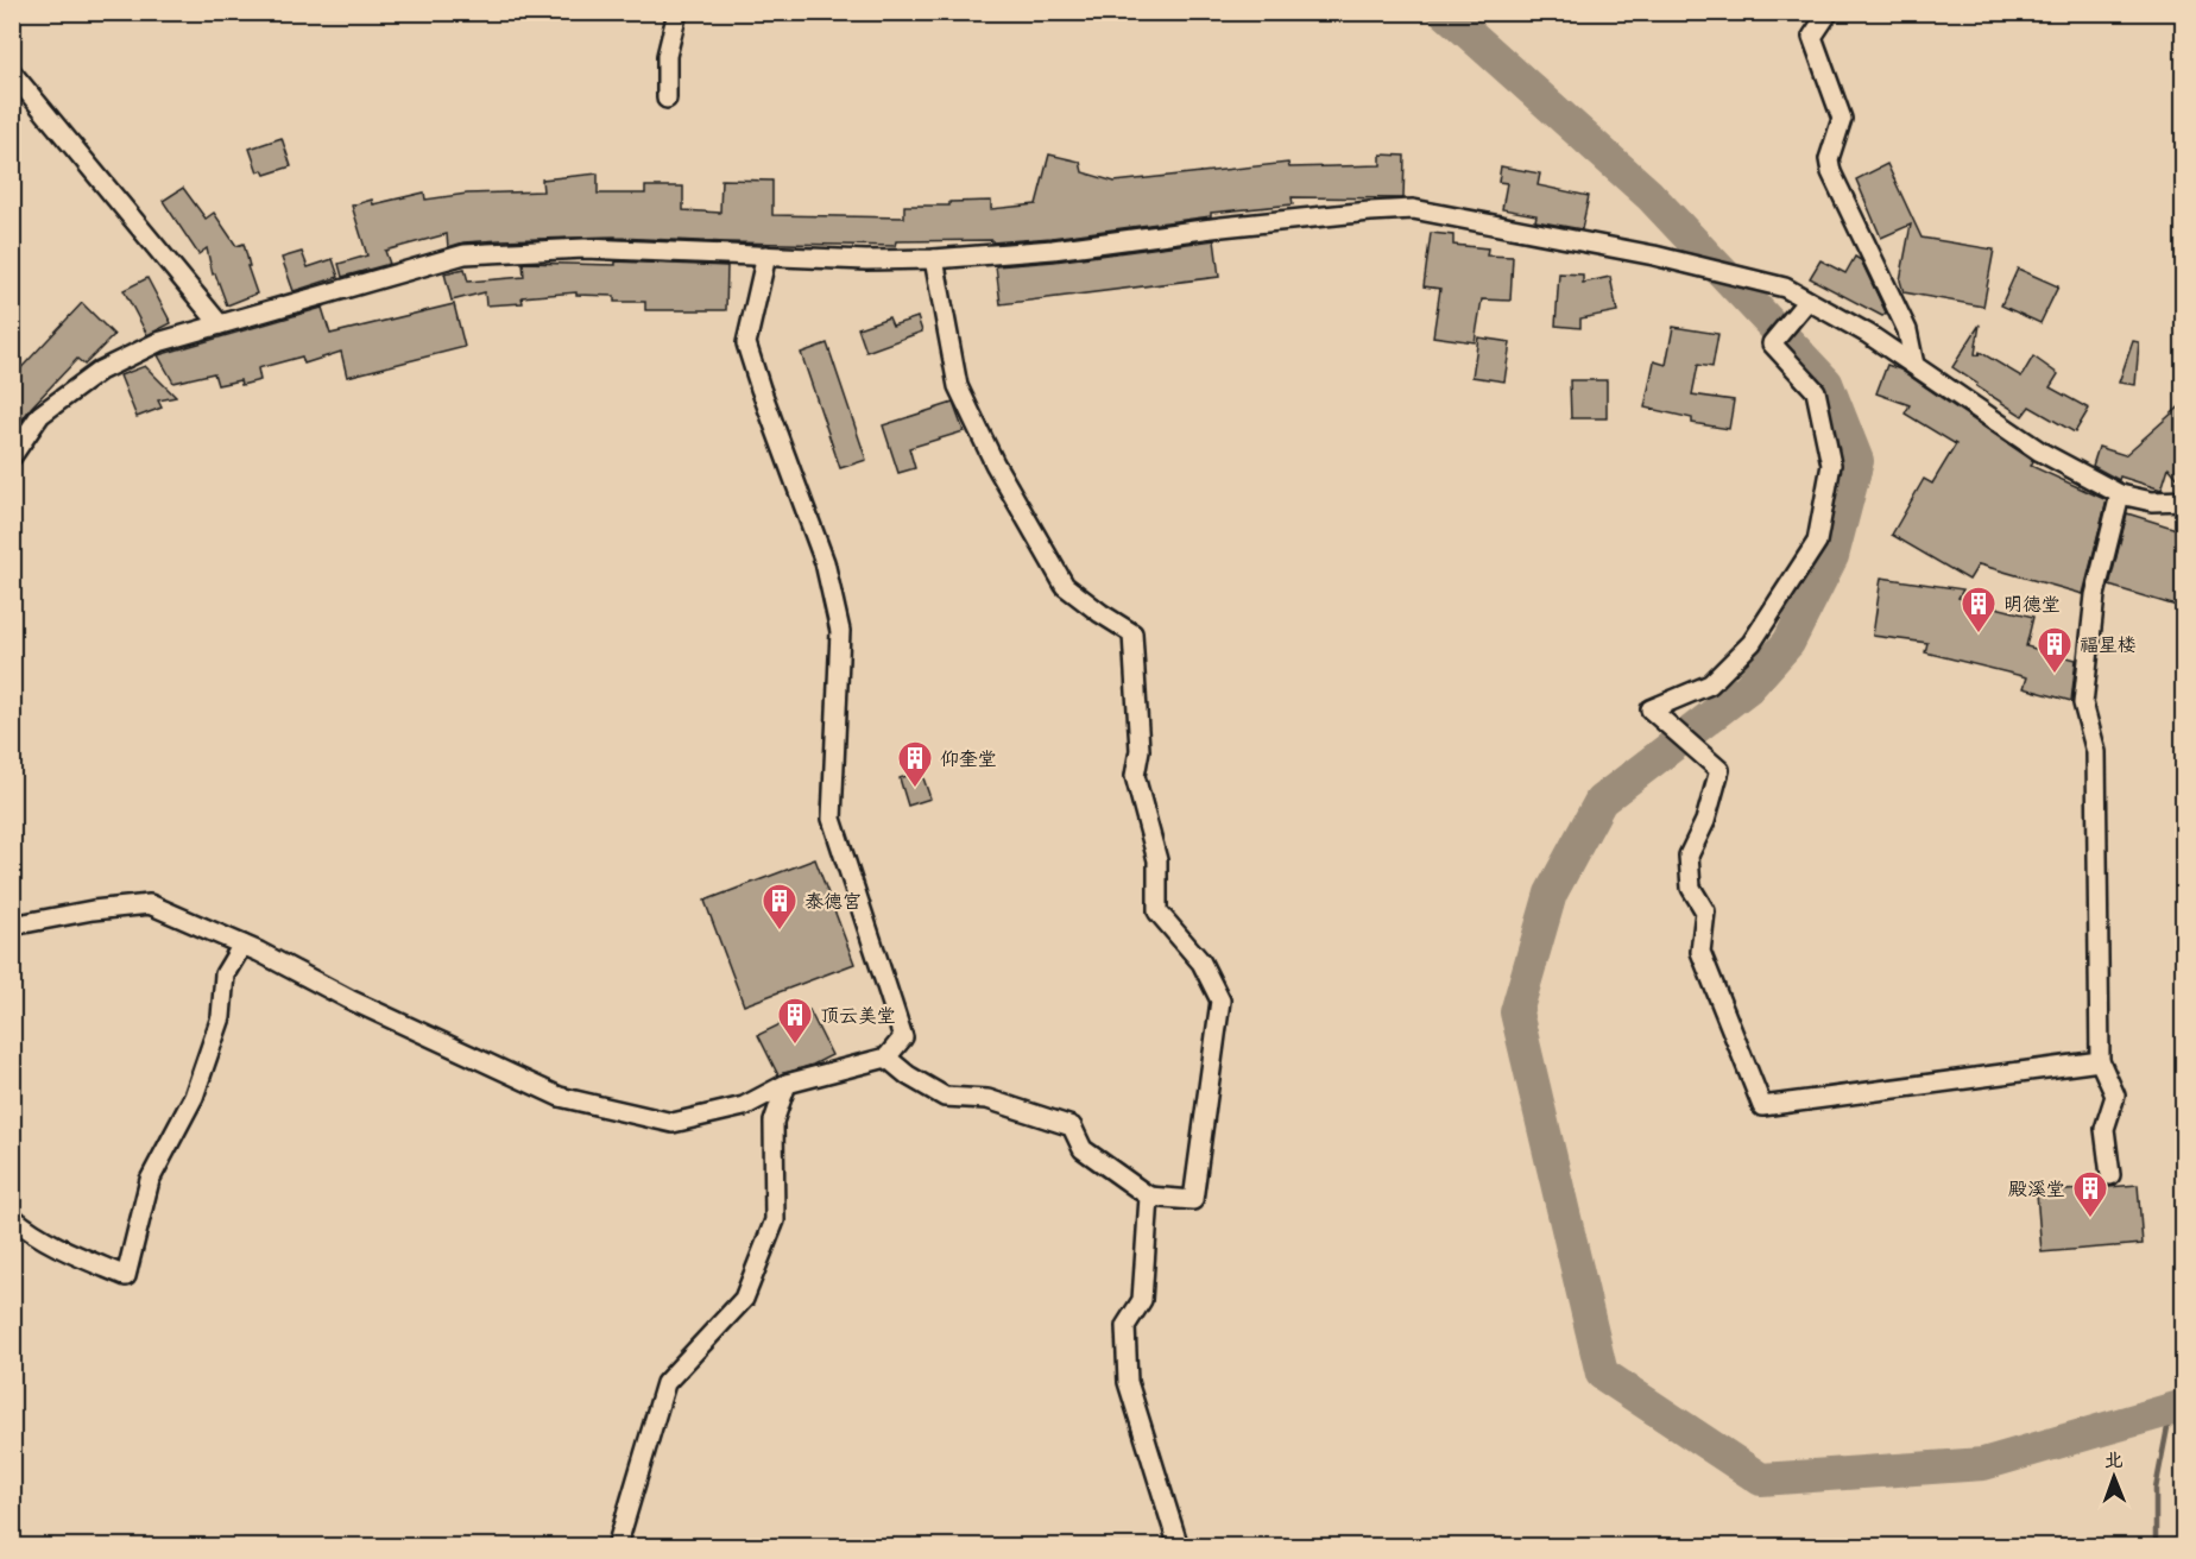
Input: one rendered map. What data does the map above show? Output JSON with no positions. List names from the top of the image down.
{
  "places": {
    "building": [
      "明德堂",
      "福星楼",
      "仰奎堂",
      "泰德宫",
      "顶云美堂",
      "殿溪堂"
    ]
  },
  "north": "top"
}
